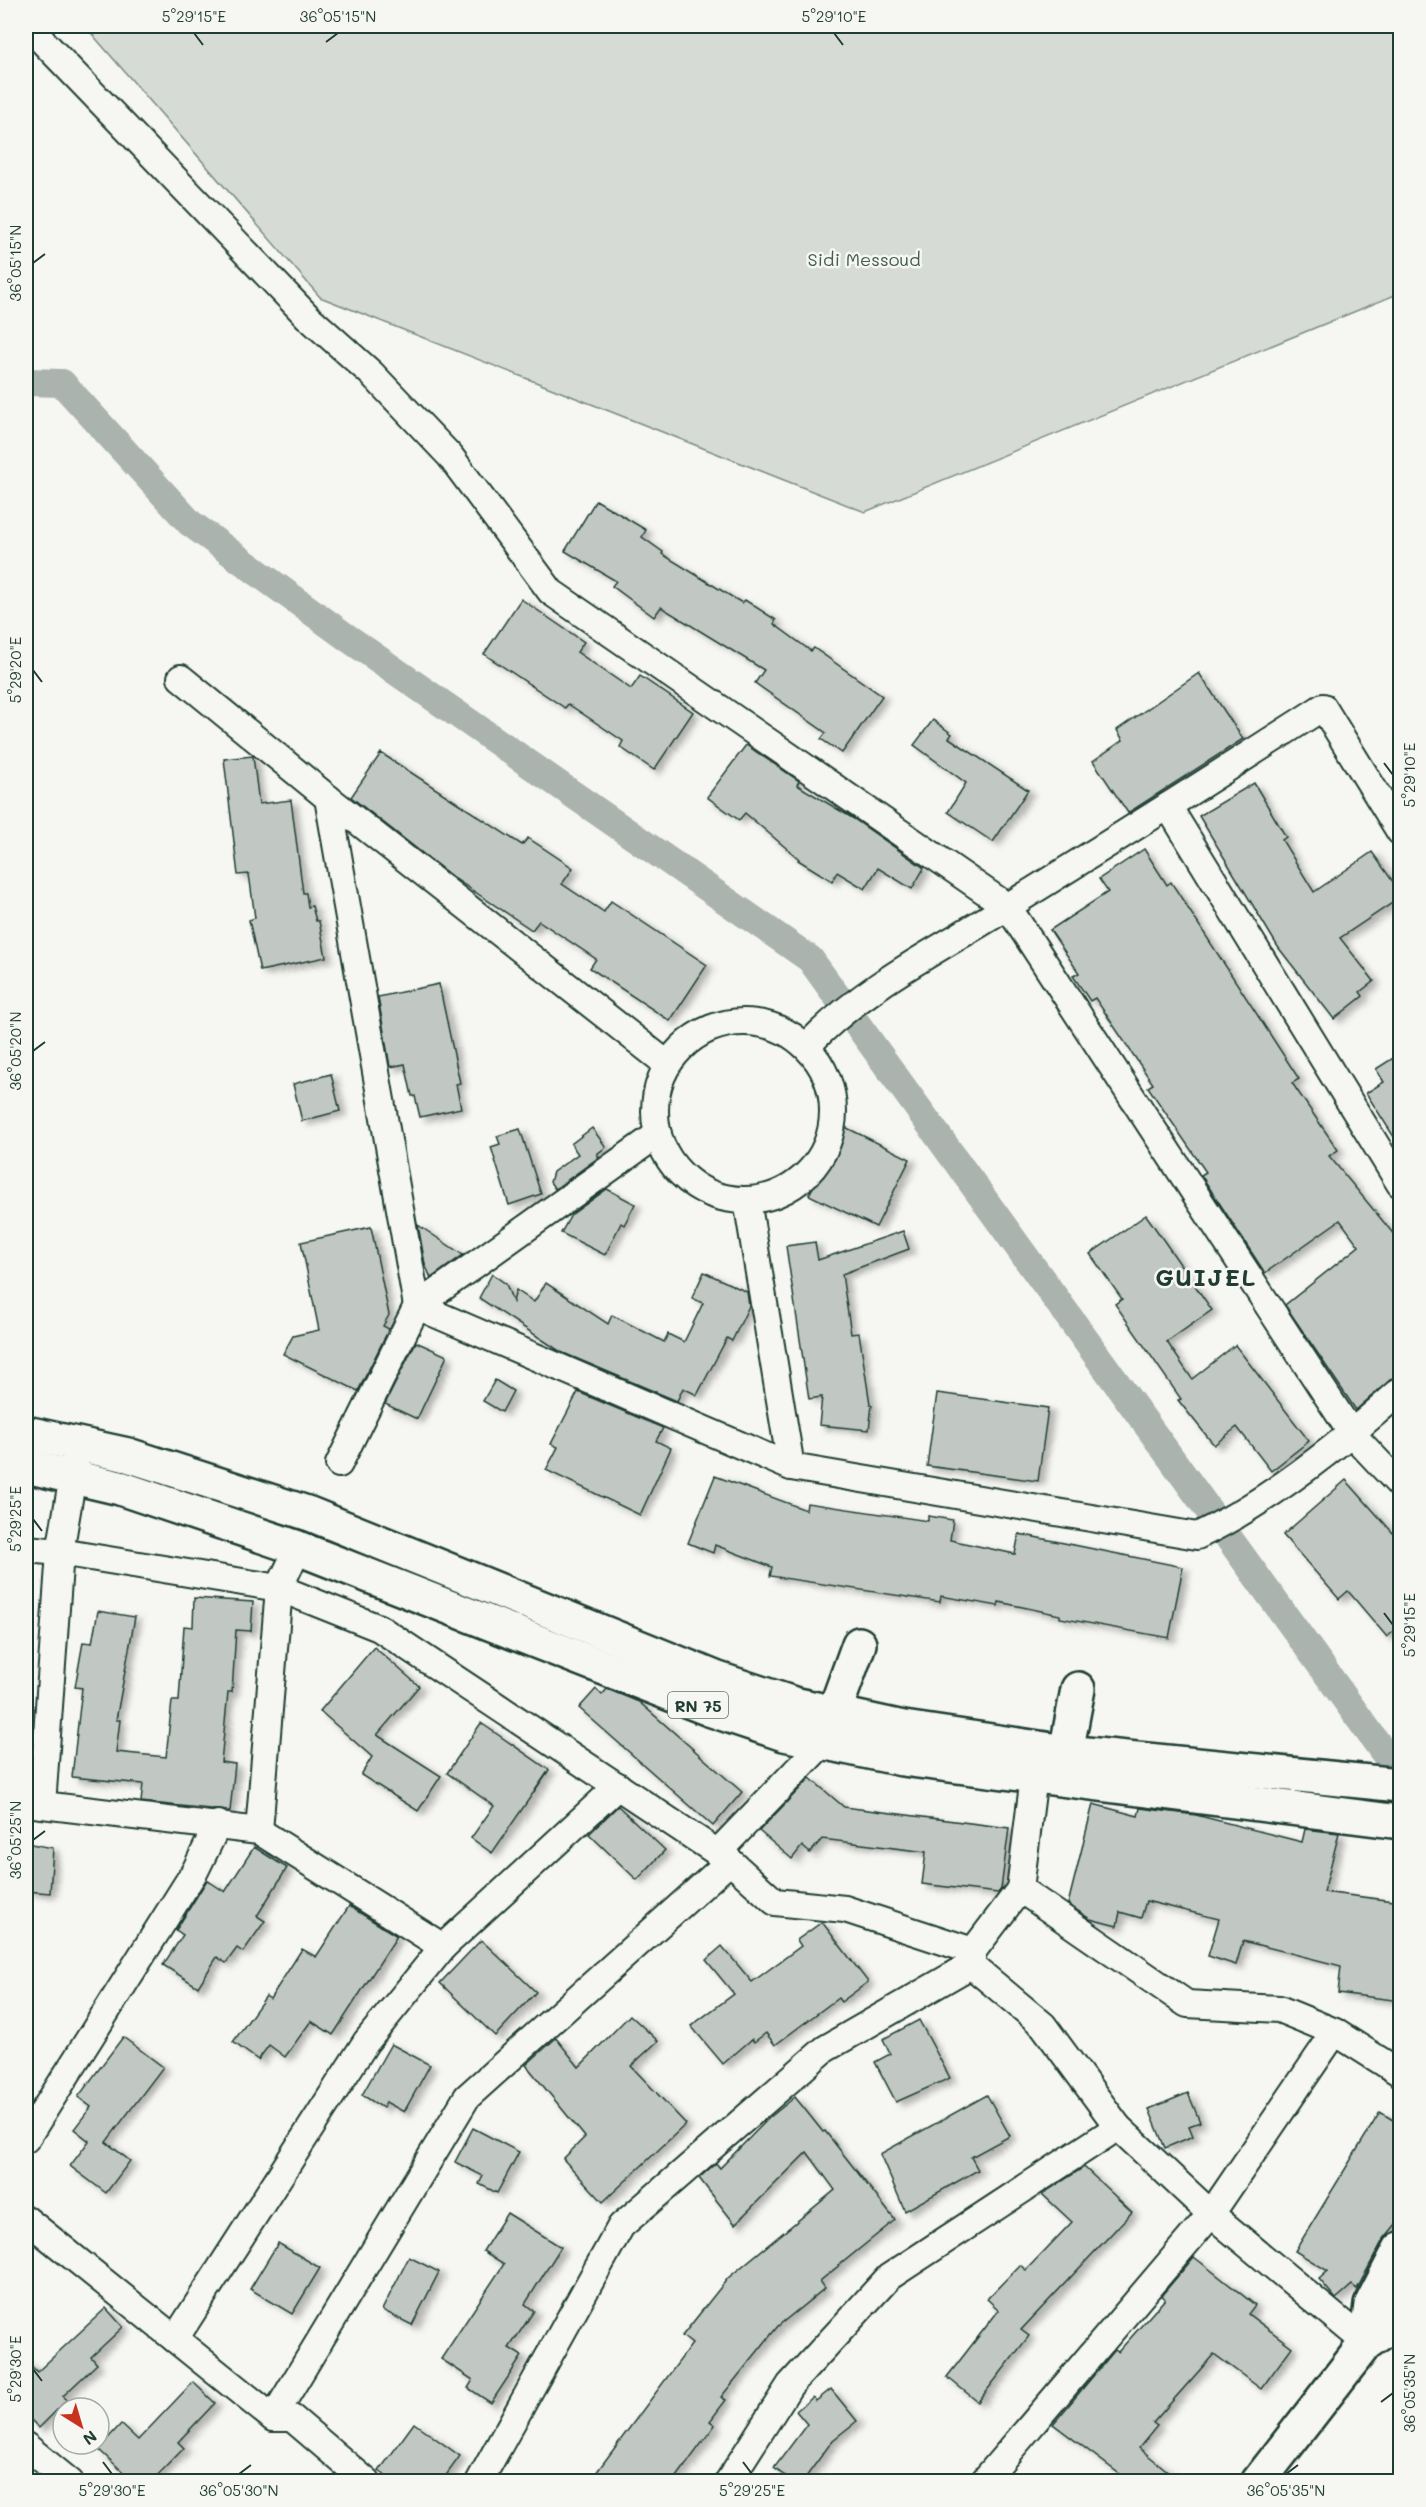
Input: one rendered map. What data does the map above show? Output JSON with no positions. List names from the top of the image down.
{
  "streets": {
    "main road": ["RN 75"]
  },
  "districts": ["GUIJEL"],
  "parks": ["Sidi Messoud"],
  "north": "bottom right",
  "coordinates": [
    "5°29'15\"E",
    "36°05'15\"N",
    "5°29'10\"E",
    "5°29'20\"E",
    "36°05'20\"N",
    "5°29'25\"E",
    "36°05'25\"N",
    "5°29'30\"E",
    "36°05'35\"N",
    "36°05'30\"N"
  ]
}
